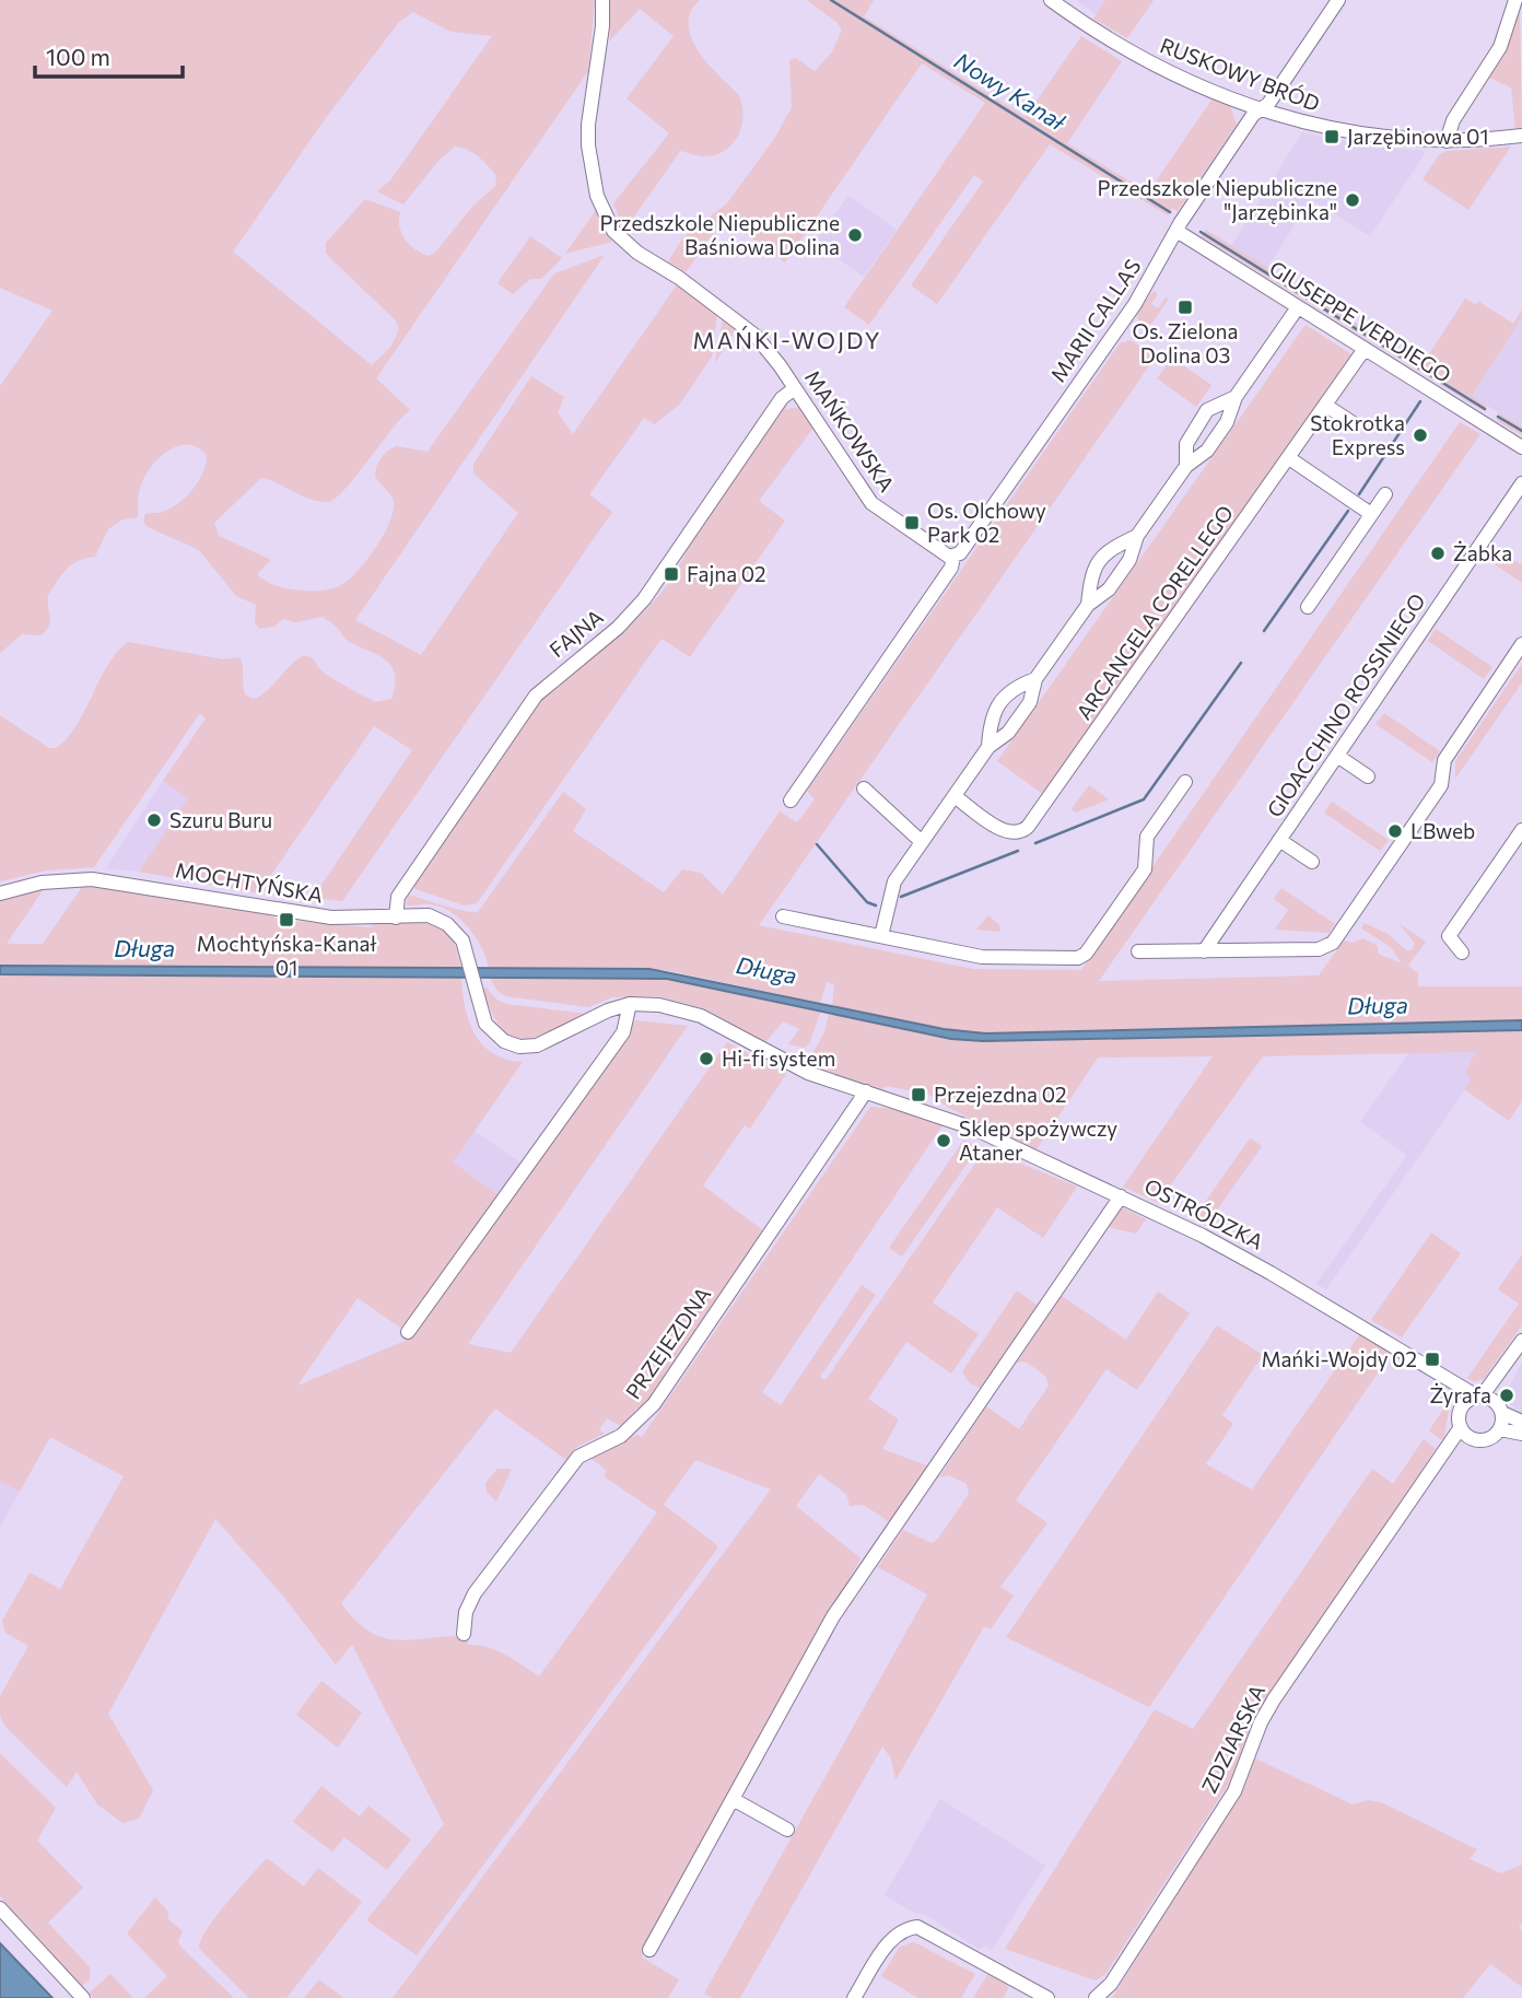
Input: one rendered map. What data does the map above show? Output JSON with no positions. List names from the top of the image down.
{
  "streets": {
    "street": [
      "RUSKOWY BRÓD",
      "MARII CALLAS",
      "GIUSEPPE VERDIEGO",
      "MAŃKOWSKA",
      "ARCANGELA CORELLEGO",
      "FAJNA",
      "GIOACCHINO ROSSINIEGO",
      "MOCHTYŃSKA",
      "OSTRÓDZKA",
      "PRZEJEZDNA",
      "ZDZIARSKA"
    ]
  },
  "crossings": [
    ["RUSKOWY BRÓD", "MARII CALLAS"],
    ["MARII CALLAS", "GIUSEPPE VERDIEGO"],
    ["MARII CALLAS", "MAŃKOWSKA"],
    ["GIUSEPPE VERDIEGO", "ARCANGELA CORELLEGO"],
    ["MAŃKOWSKA", "FAJNA"],
    ["FAJNA", "MOCHTYŃSKA"],
    ["MOCHTYŃSKA", "OSTRÓDZKA"],
    ["OSTRÓDZKA", "PRZEJEZDNA"],
    ["OSTRÓDZKA", "ZDZIARSKA"]
  ],
  "districts": ["MAŃKI-WOJDY"],
  "water": ["Nowy Kanał", "Długa"],
  "places": {
    "transit": [
      "Jarzębinowa 01",
      "Os. Zielona Dolina 03",
      "Os. Olchowy Park 02",
      "Fajna 02",
      "Mochtyńska-Kanał 01",
      "Przejezdna 02",
      "Mańki-Wojdy 02"
    ],
    "other": [
      "Przedszkole Niepubliczne \"Jarzębinka\"",
      "Przedszkole Niepubliczne Baśniowa Dolina",
      "Stokrotka Express",
      "Żabka",
      "Szuru Buru",
      "LBweb",
      "Hi-fi system",
      "Sklep spożywczy Ataner",
      "Żyrafa"
    ]
  },
  "scale_bar": "100 m"
}
